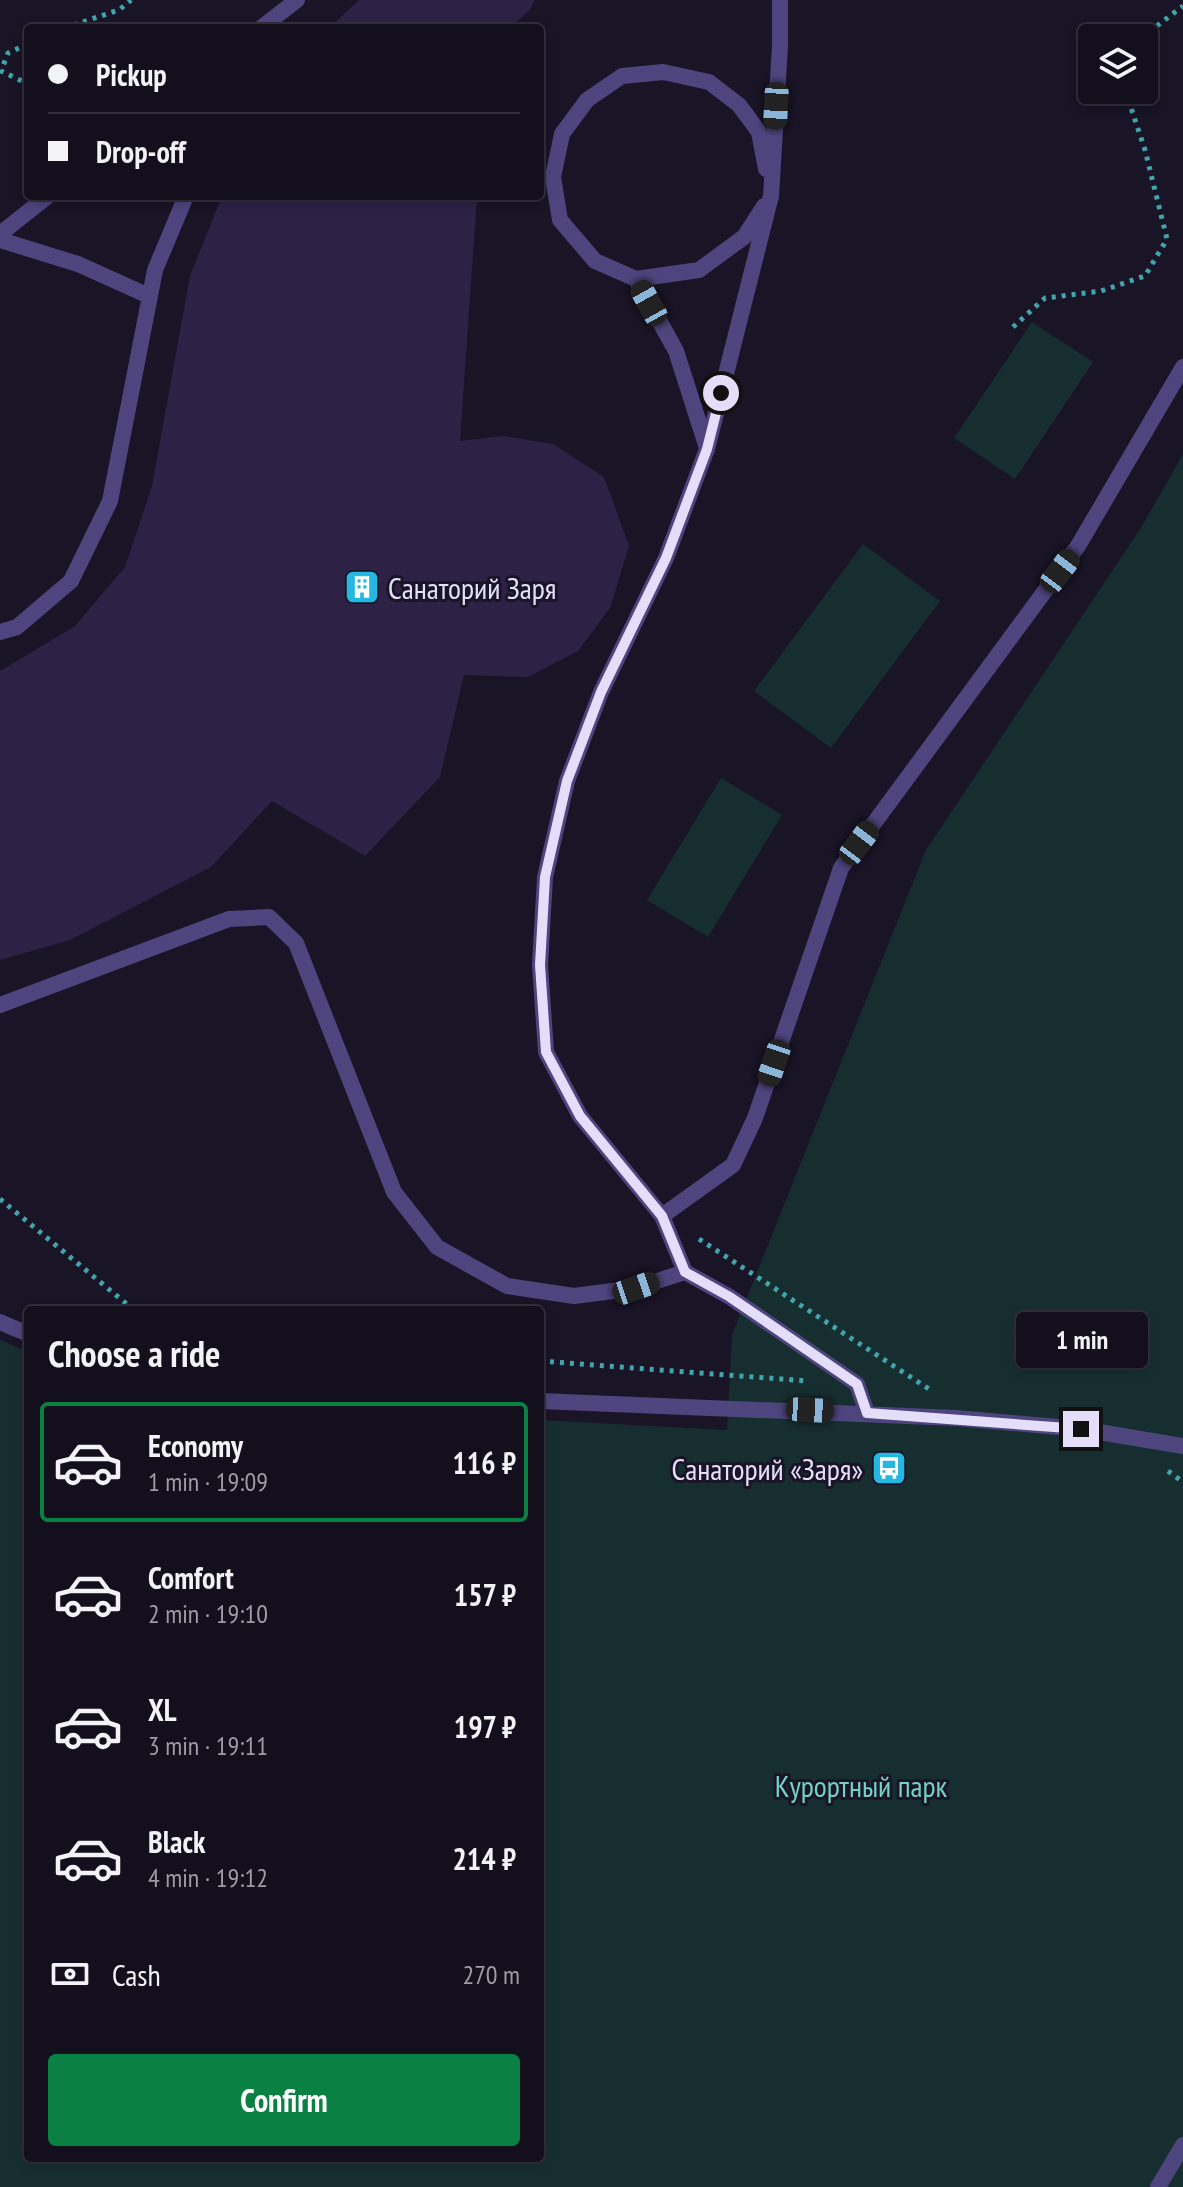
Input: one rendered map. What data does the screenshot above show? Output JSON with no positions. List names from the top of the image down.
{
  "parks": ["Курортный парк"],
  "places": {
    "building": ["Санаторий Заря"],
    "bus stop": ["Санаторий «Заря»"]
  },
  "page": {
    "banner": ["Pickup", "Drop-off"],
    "heading": "Choose a ride",
    "bubble": "1 min",
    "list": [
      {
        "name": "Economy",
        "note": "1 min · 19:09",
        "value": "116 ₽"
      },
      {
        "name": "Comfort",
        "note": "2 min · 19:10",
        "value": "157 ₽"
      },
      {
        "name": "XL",
        "note": "3 min · 19:11",
        "value": "197 ₽"
      },
      {
        "name": "Black",
        "note": "4 min · 19:12",
        "value": "214 ₽"
      }
    ],
    "pay": ["Cash", "270 m"],
    "buttons": "Confirm"
  }
}
